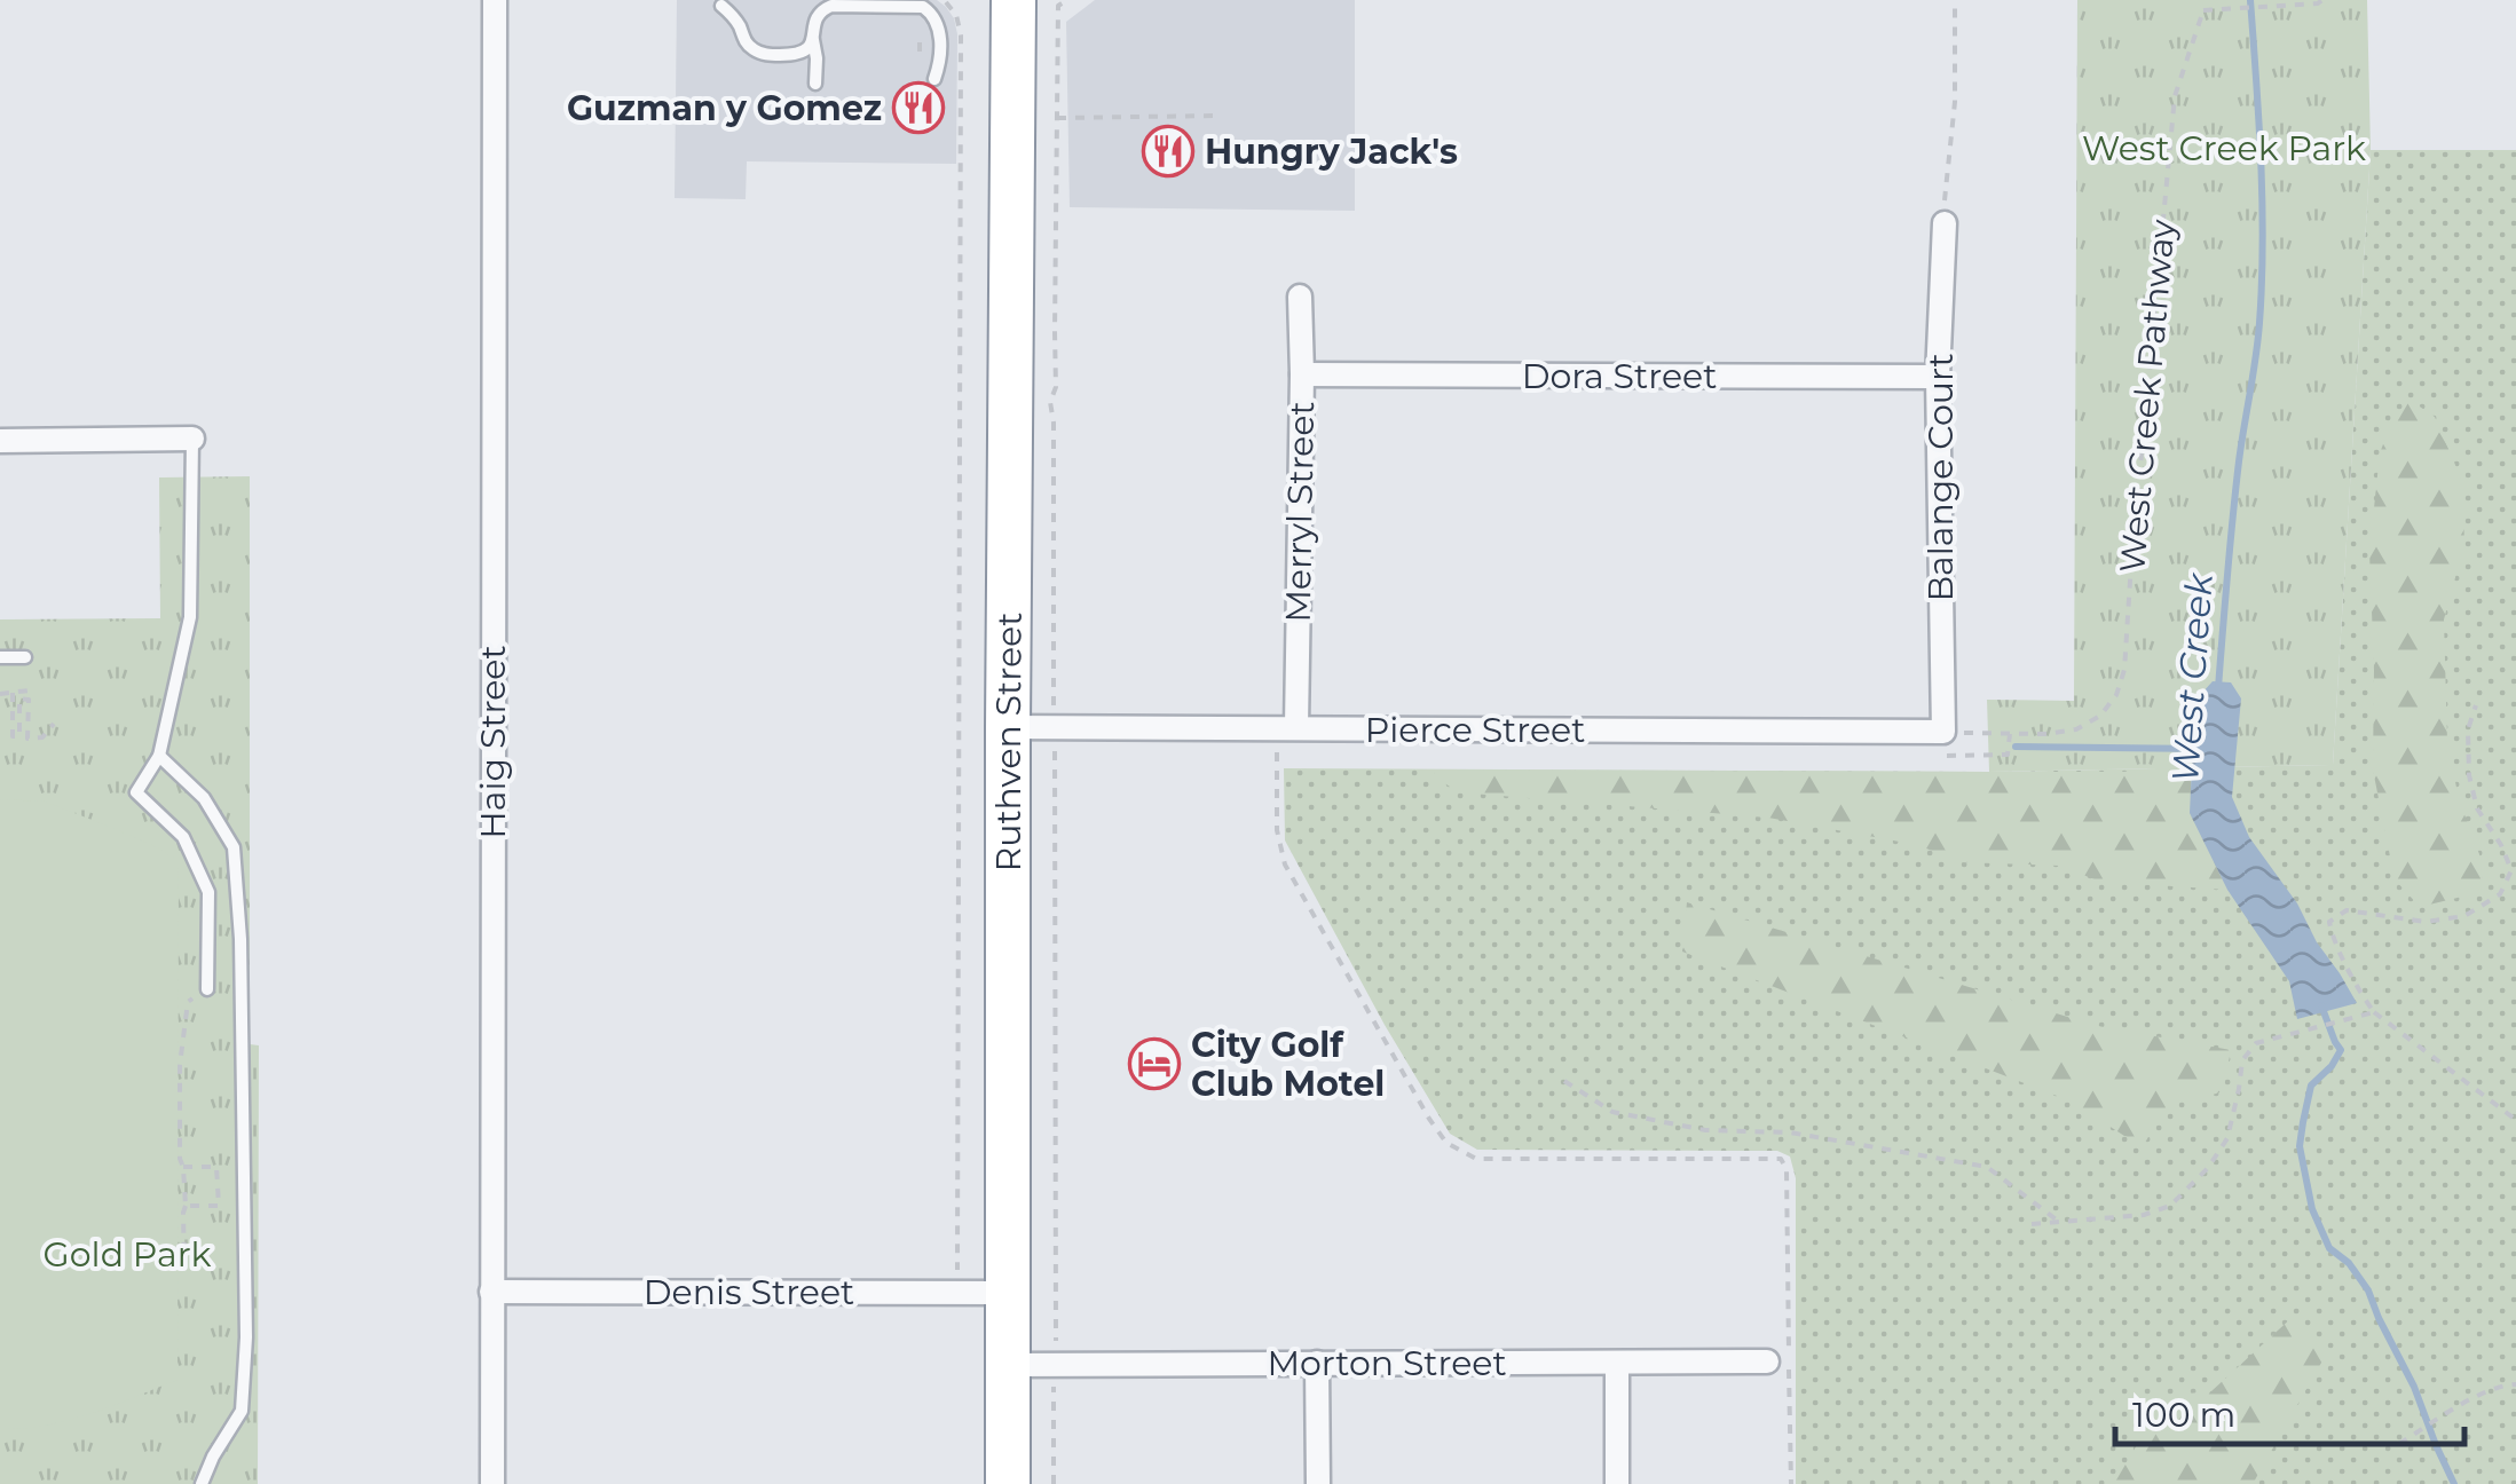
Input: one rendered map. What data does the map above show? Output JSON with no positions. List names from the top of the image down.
{
  "streets": {
    "highway": ["Ruthven Street"],
    "street": [
      "Dora Street",
      "Balange Court",
      "Merryl Street",
      "Pierce Street",
      "Haig Street",
      "Denis Street",
      "Morton Street"
    ],
    "path": ["West Creek Pathway"]
  },
  "crossings": [
    ["Dora Street", "Balange Court"],
    ["Dora Street", "Merryl Street"],
    ["West Creek Pathway", "Balange Court"],
    ["West Creek Pathway", "Pierce Street"],
    ["Balange Court", "Pierce Street"],
    ["Merryl Street", "Pierce Street"],
    ["Pierce Street", "Ruthven Street"],
    ["Haig Street", "Denis Street"],
    ["Ruthven Street", "Denis Street"],
    ["Ruthven Street", "Morton Street"]
  ],
  "water": ["West Creek"],
  "parks": ["West Creek Park", "Gold Park"],
  "places": {
    "restaurant": ["Guzman y Gomez", "Hungry Jack's"],
    "hotel": ["City Golf Club Motel"]
  },
  "scale_bar": "100 m"
}
